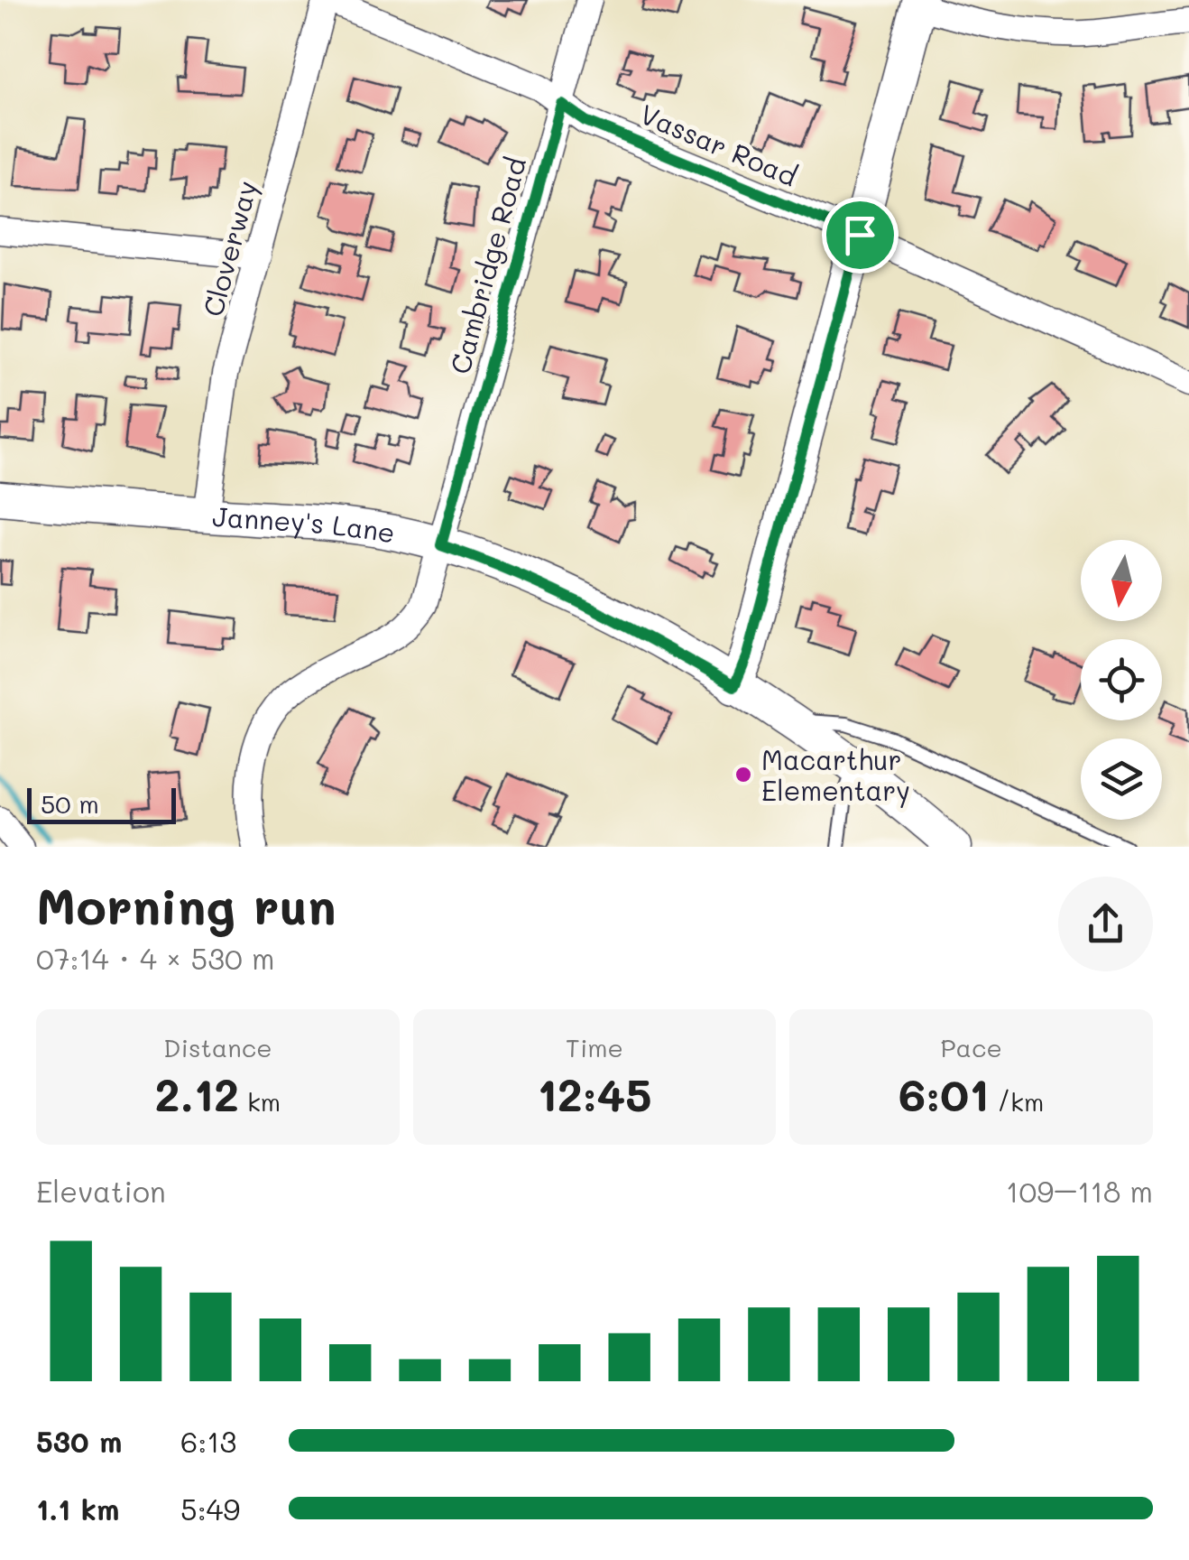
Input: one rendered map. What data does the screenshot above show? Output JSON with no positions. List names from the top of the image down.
{
  "streets": {
    "main road": ["Janney's Lane"],
    "street": ["Vassar Road", "Cloverway", "Cambridge Road"]
  },
  "crossings": [
    ["Vassar Road", "Cloverway"],
    ["Vassar Road", "Cambridge Road"],
    ["Cloverway", "Janney's Lane"],
    ["Cambridge Road", "Janney's Lane"]
  ],
  "places": ["Macarthur Elementary"],
  "scale_bar": "50 m",
  "north": "bottom",
  "page": {
    "scale": "50 m",
    "heading": ["Morning run", "07:14 · 4 × 530 m"],
    "stats": [
      ["Distance", "2.12 km"],
      ["Time", "12:45"],
      ["Pace", "6:01 /km"]
    ],
    "chart": ["Elevation", "109–118 m"],
    "list": [
      {
        "name": "530 m",
        "note": "6:13"
      },
      {
        "name": "1.1 km",
        "note": "5:49"
      }
    ]
  }
}
